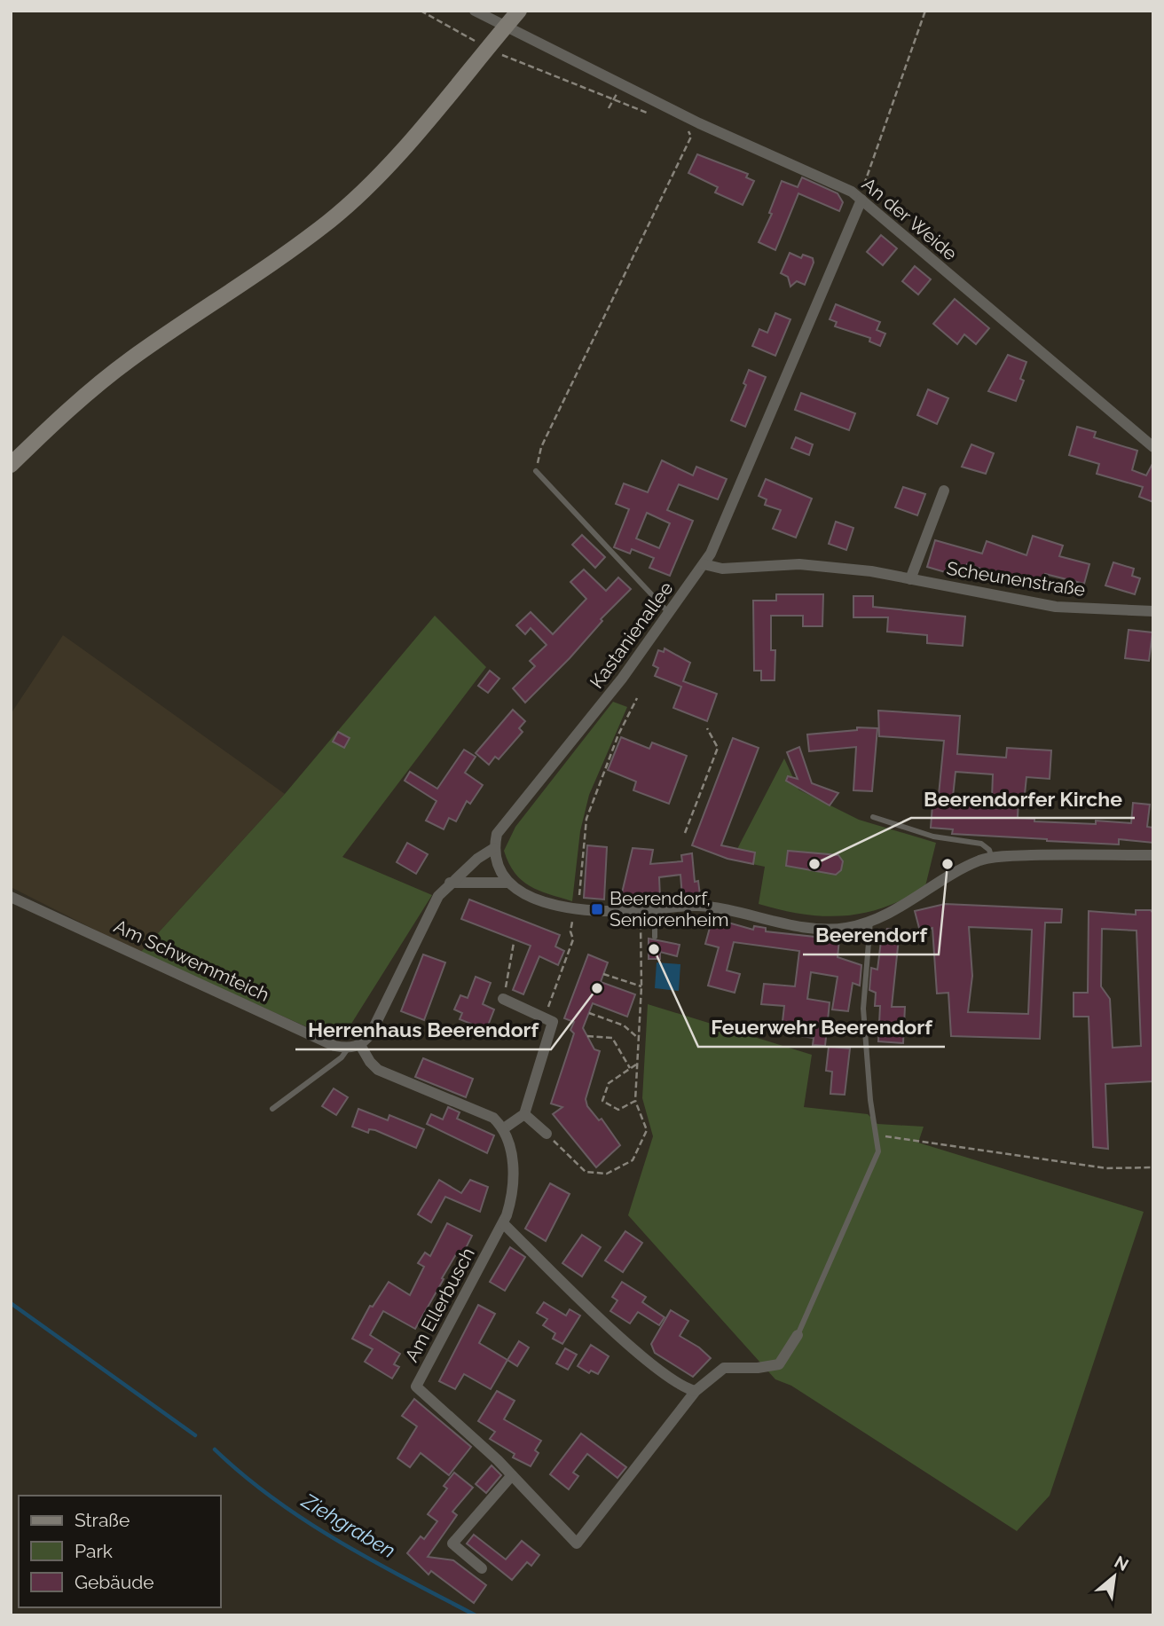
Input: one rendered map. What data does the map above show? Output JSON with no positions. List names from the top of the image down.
{
  "streets": {
    "street": [
      "An der Weide",
      "Scheunenstraße",
      "Kastanienallee",
      "Am Schwemmteich",
      "Am Ellerbusch"
    ]
  },
  "crossings": [
    ["An der Weide", "Kastanienallee"],
    ["Scheunenstraße", "Kastanienallee"]
  ],
  "water": ["Ziehgraben"],
  "places": {
    "other": [
      "Beerendorfer Kirche",
      "Beerendorf",
      "Feuerwehr Beerendorf",
      "Herrenhaus Beerendorf"
    ],
    "transit": ["Beerendorf, Seniorenheim"]
  },
  "legend": ["Straße", "Park", "Gebäude"],
  "north": "top right"
}
